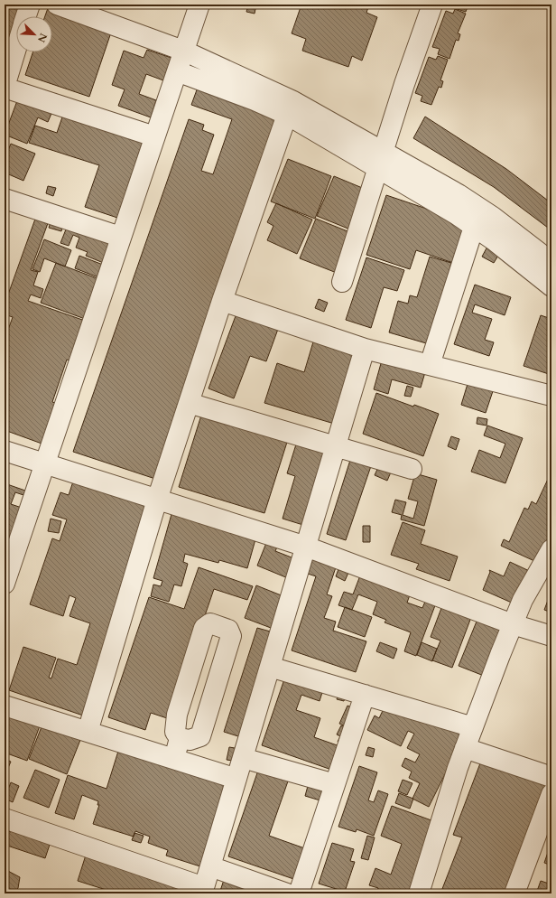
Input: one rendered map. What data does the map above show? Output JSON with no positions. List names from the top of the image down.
{
  "north": "bottom right"
}
